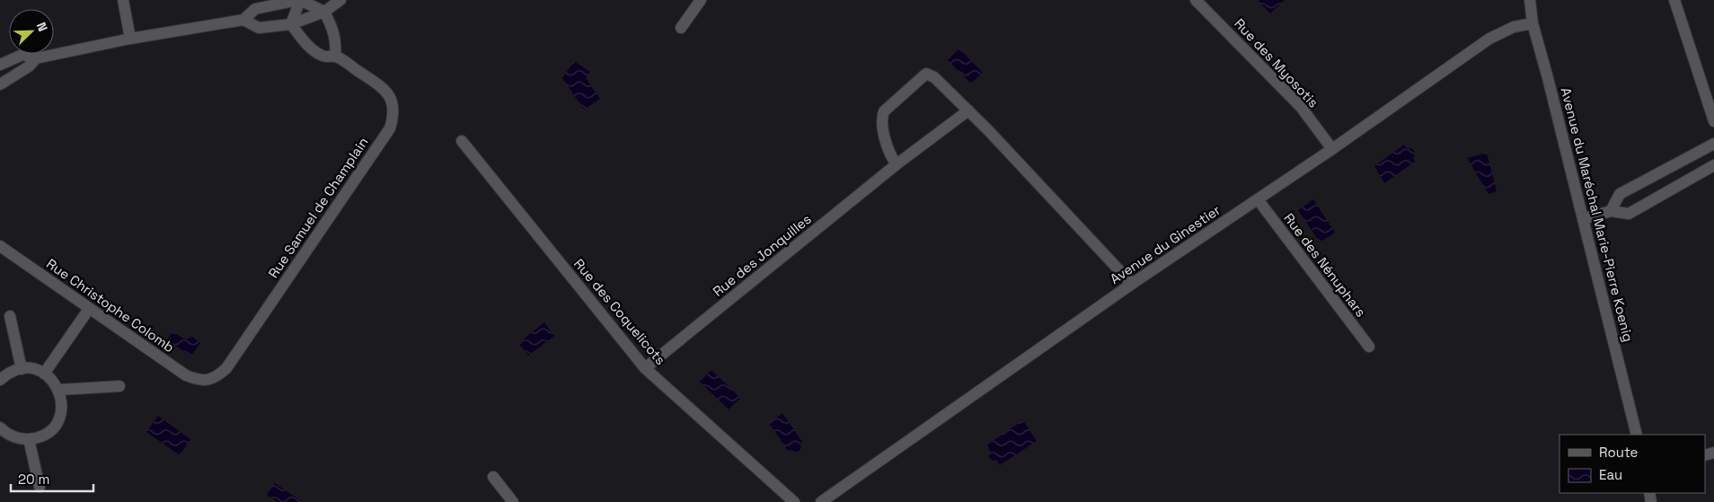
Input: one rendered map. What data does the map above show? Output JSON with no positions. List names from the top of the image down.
{
  "streets": {
    "street": [
      "Rue des Myosotis",
      "Rue Samuel de Champlain",
      "Avenue du Maréchal Marie-Pierre Koenig",
      "Avenue du Ginestier",
      "Rue des Jonquilles",
      "Rue des Nénuphars",
      "Rue Christophe Colomb",
      "Rue des Coquelicots"
    ]
  },
  "crossings": [
    ["Rue des Myosotis", "Avenue du Ginestier"],
    ["Rue Samuel de Champlain", "Rue Christophe Colomb"],
    ["Avenue du Maréchal Marie-Pierre Koenig", "Avenue du Ginestier"],
    ["Avenue du Ginestier", "Rue des Nénuphars"],
    ["Rue des Jonquilles", "Rue des Coquelicots"]
  ],
  "legend": ["Route", "Eau"],
  "scale_bar": "20 m",
  "north": "top right"
}
